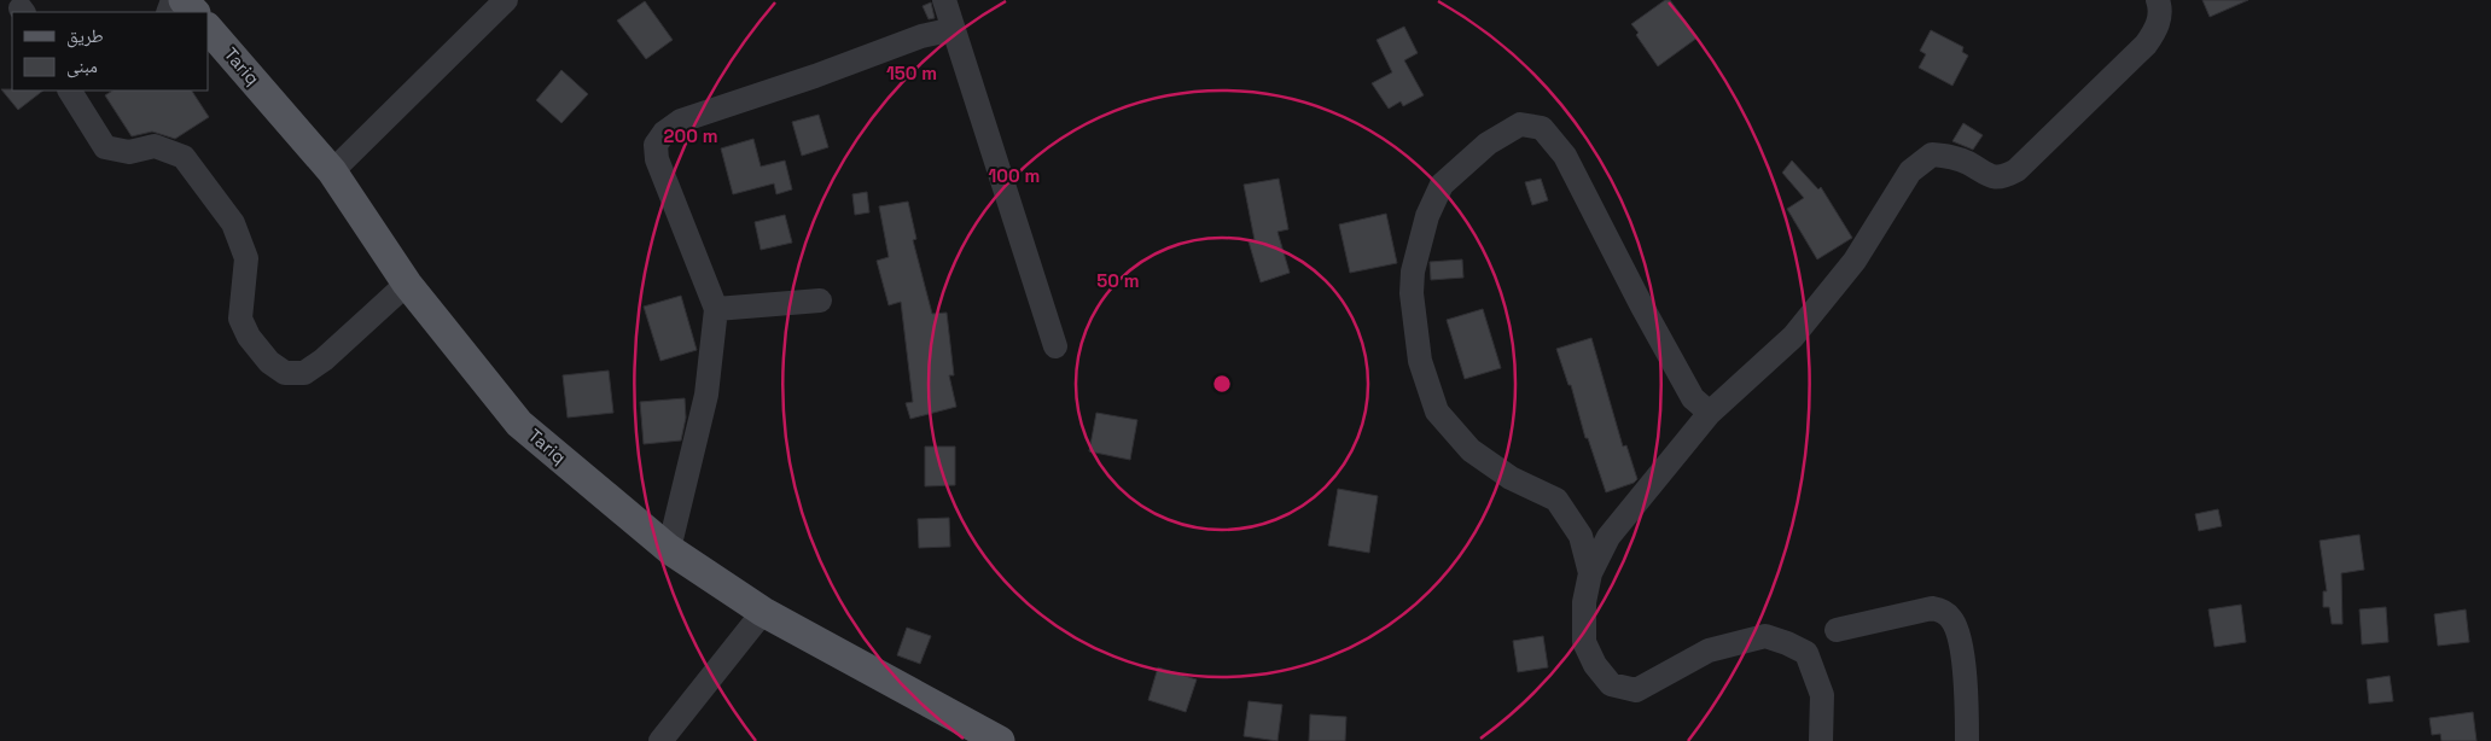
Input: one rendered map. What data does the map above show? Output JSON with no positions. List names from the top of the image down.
{
  "streets": {
    "main road": ["Tariq"]
  },
  "legend": ["طريق", "مبنى"],
  "rings": [
    "150 m",
    "200 m",
    "100 m",
    "50 m"
  ]
}
